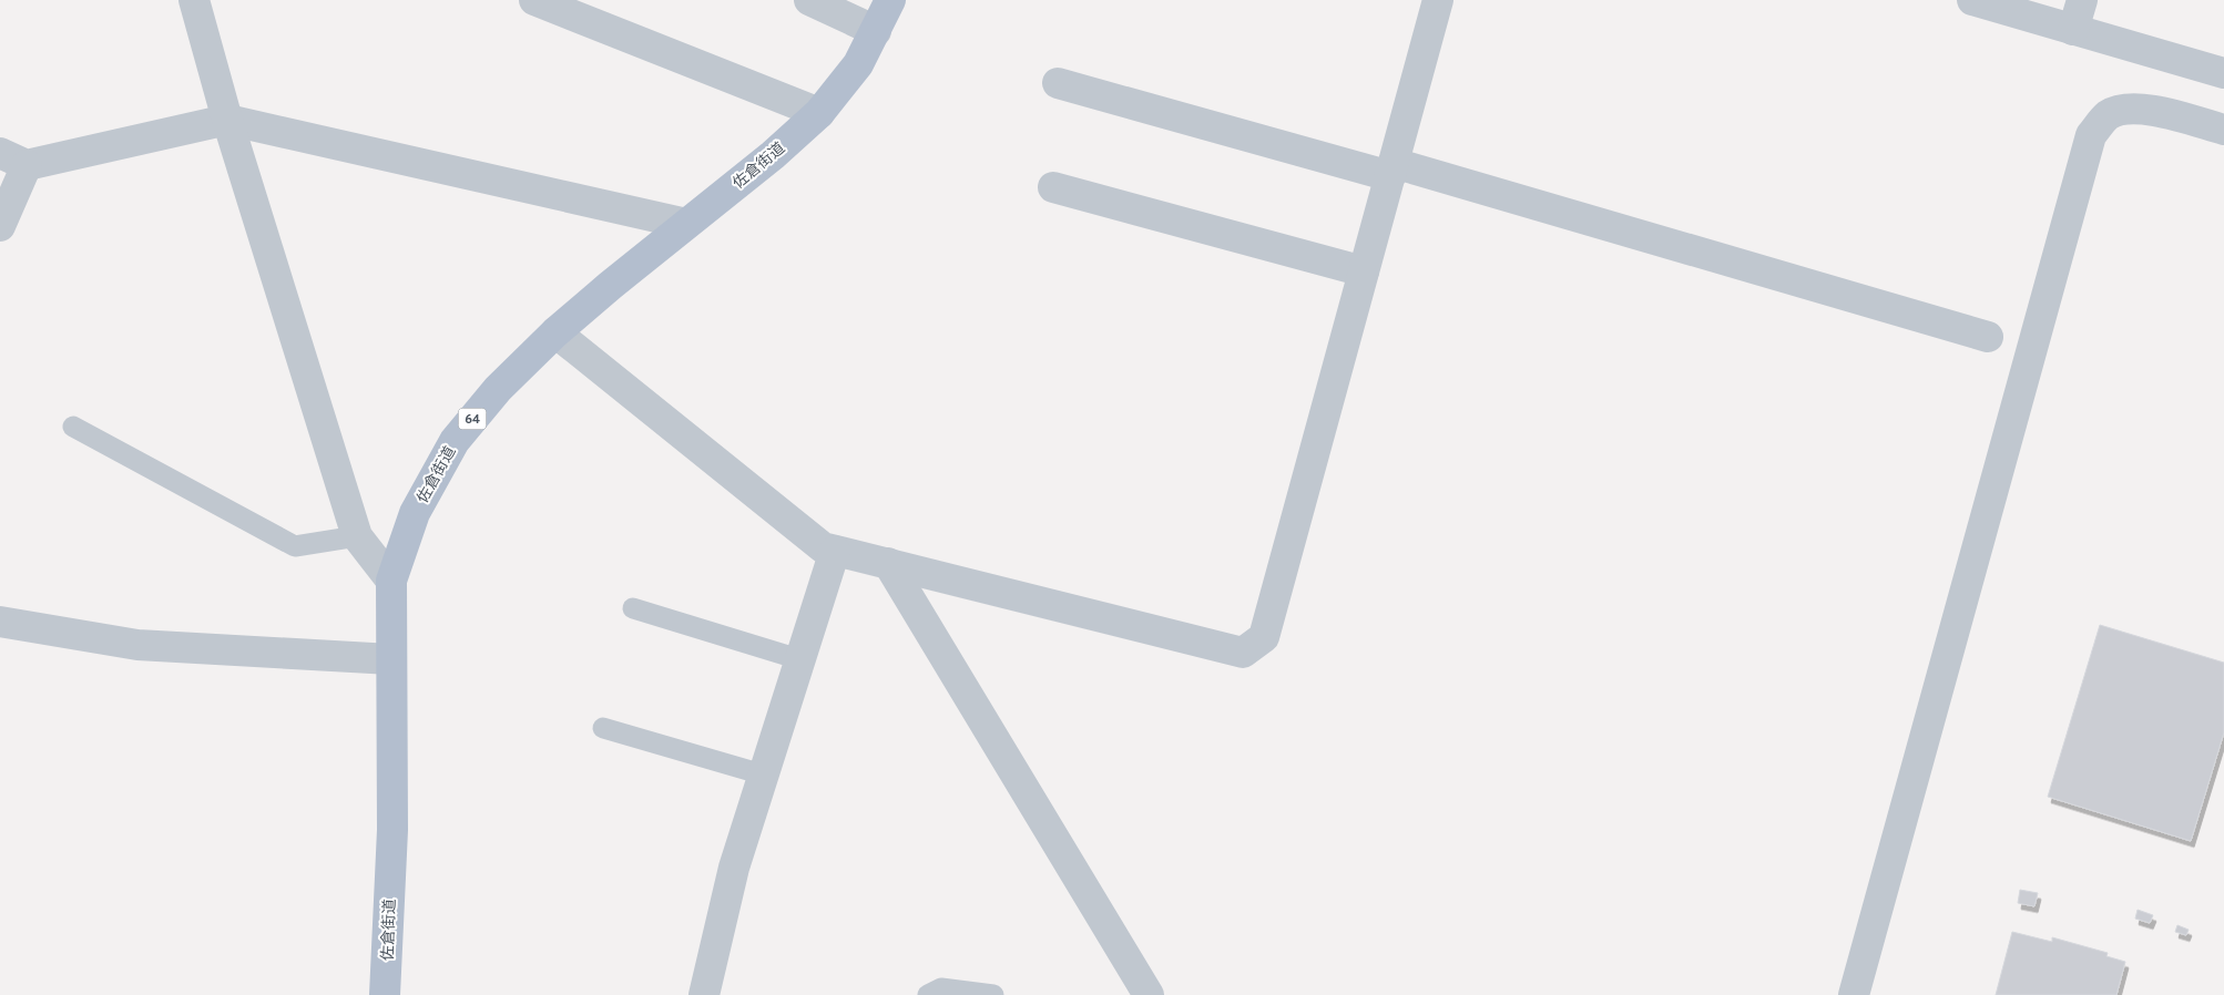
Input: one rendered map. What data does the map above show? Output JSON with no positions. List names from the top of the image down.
{
  "streets": {
    "main road": ["佐倉街道", "64"]
  }
}
